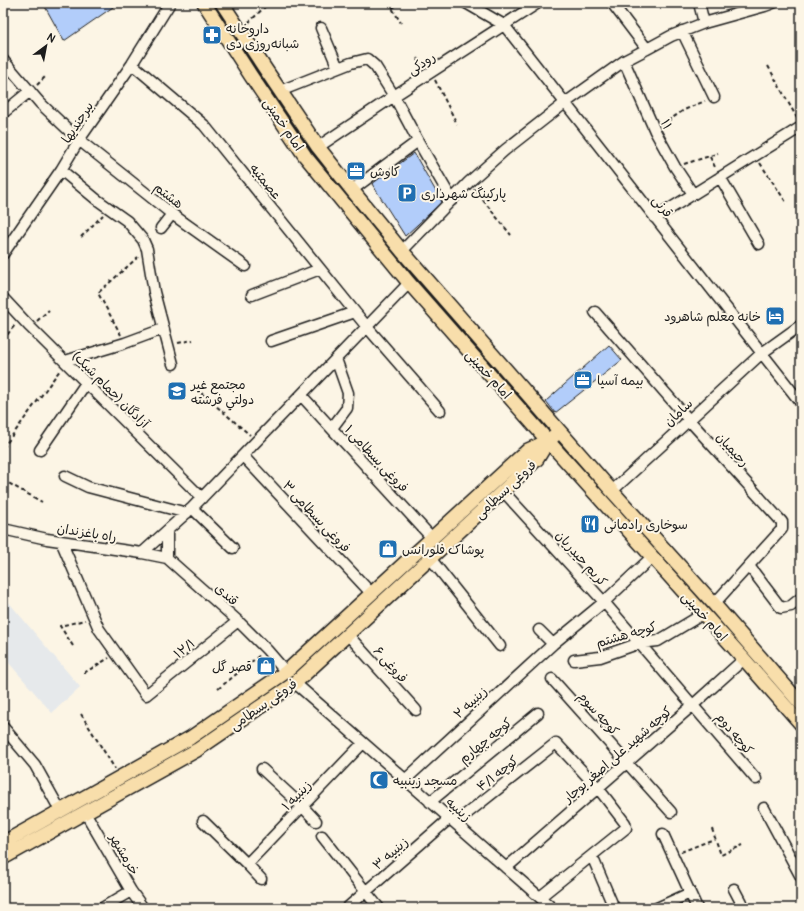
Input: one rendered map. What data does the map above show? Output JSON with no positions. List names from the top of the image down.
{
  "streets": {
    "main road": ["امام خمینی", "فروغی بسطامی"],
    "street": [
      "رودکی",
      "بیرجندیها",
      "۱۱",
      "عصمتیه",
      "هشتم",
      "قرنی",
      "آزادگان (حمام شیک)",
      "سامان",
      "رحیمیان",
      "فروغی بسطامی ۱",
      "فروغی بسطامی ۳",
      "راه باغزندان",
      "کریم حیدریان",
      "قندی",
      "کوچه هشتم",
      "۱۲/۱",
      "فروغی ۶",
      "زینبیه ۲",
      "کوچه سوم",
      "کوچه دوم",
      "کوچه چهارم",
      "کوچه شهید علی اصغر بوجار",
      "کوچه ۴/۱",
      "زینبیه ۱",
      "زینبیه",
      "زینبیه ۳",
      "خرمشهر"
    ]
  },
  "crossings": [
    ["رودکی", "امام خمینی"],
    ["رودکی", "قرنی"],
    ["بیرجندیها", "عصمتیه"],
    ["بیرجندیها", "هشتم"],
    ["امام خمینی", "سامان"],
    ["امام خمینی", "رحیمیان"],
    ["امام خمینی", "فروغی بسطامی"],
    ["امام خمینی", "کوچه هشتم"],
    ["امام خمینی", "زینبیه ۲"],
    ["امام خمینی", "کوچه شهید علی اصغر بوجار"],
    ["قرنی", "سامان"],
    ["سامان", "رحیمیان"],
    ["فروغی بسطامی ۱", "فروغی بسطامی"],
    ["فروغی بسطامی", "فروغی بسطامی ۳"],
    ["فروغی بسطامی", "کریم حیدریان"],
    ["فروغی بسطامی", "قندی"],
    ["فروغی بسطامی", "فروغی ۶"],
    ["فروغی بسطامی", "زینبیه"],
    ["فروغی بسطامی", "خرمشهر"],
    ["راه باغزندان", "قندی"],
    ["کریم حیدریان", "کوچه هشتم"],
    ["کریم حیدریان", "زینبیه ۲"],
    ["کریم حیدریان", "کوچه دوم"],
    ["کریم حیدریان", "کوچه شهید علی اصغر بوجار"],
    ["قندی", "۱۲/۱"],
    ["زینبیه ۲", "زینبیه"],
    ["کوچه سوم", "کوچه شهید علی اصغر بوجار"],
    ["کوچه دوم", "کوچه شهید علی اصغر بوجار"],
    ["کوچه چهارم", "زینبیه"],
    ["کوچه شهید علی اصغر بوجار", "کوچه ۴/۱"],
    ["کوچه شهید علی اصغر بوجار", "زینبیه"],
    ["کوچه ۴/۱", "زینبیه"],
    ["کوچه ۴/۱", "زینبیه ۳"],
    ["زینبیه ۱", "زینبیه"],
    ["زینبیه", "زینبیه ۳"]
  ],
  "places": {
    "pharmacy": ["داروخانه شبانه‌روزی دی"],
    "office": ["کاوش", "بیمه آسیا"],
    "parking": ["پارکینگ شهرداری"],
    "hotel": ["خانه معلم شاهرود"],
    "school or university": ["مجتمع غير دولتي فرشته"],
    "restaurant": ["سوخاری رادمانی"],
    "shop": ["پوشاک فلورانس", "قصر گل"],
    "mosque": ["مسجد زینبیه"]
  },
  "north": "top right"
}
